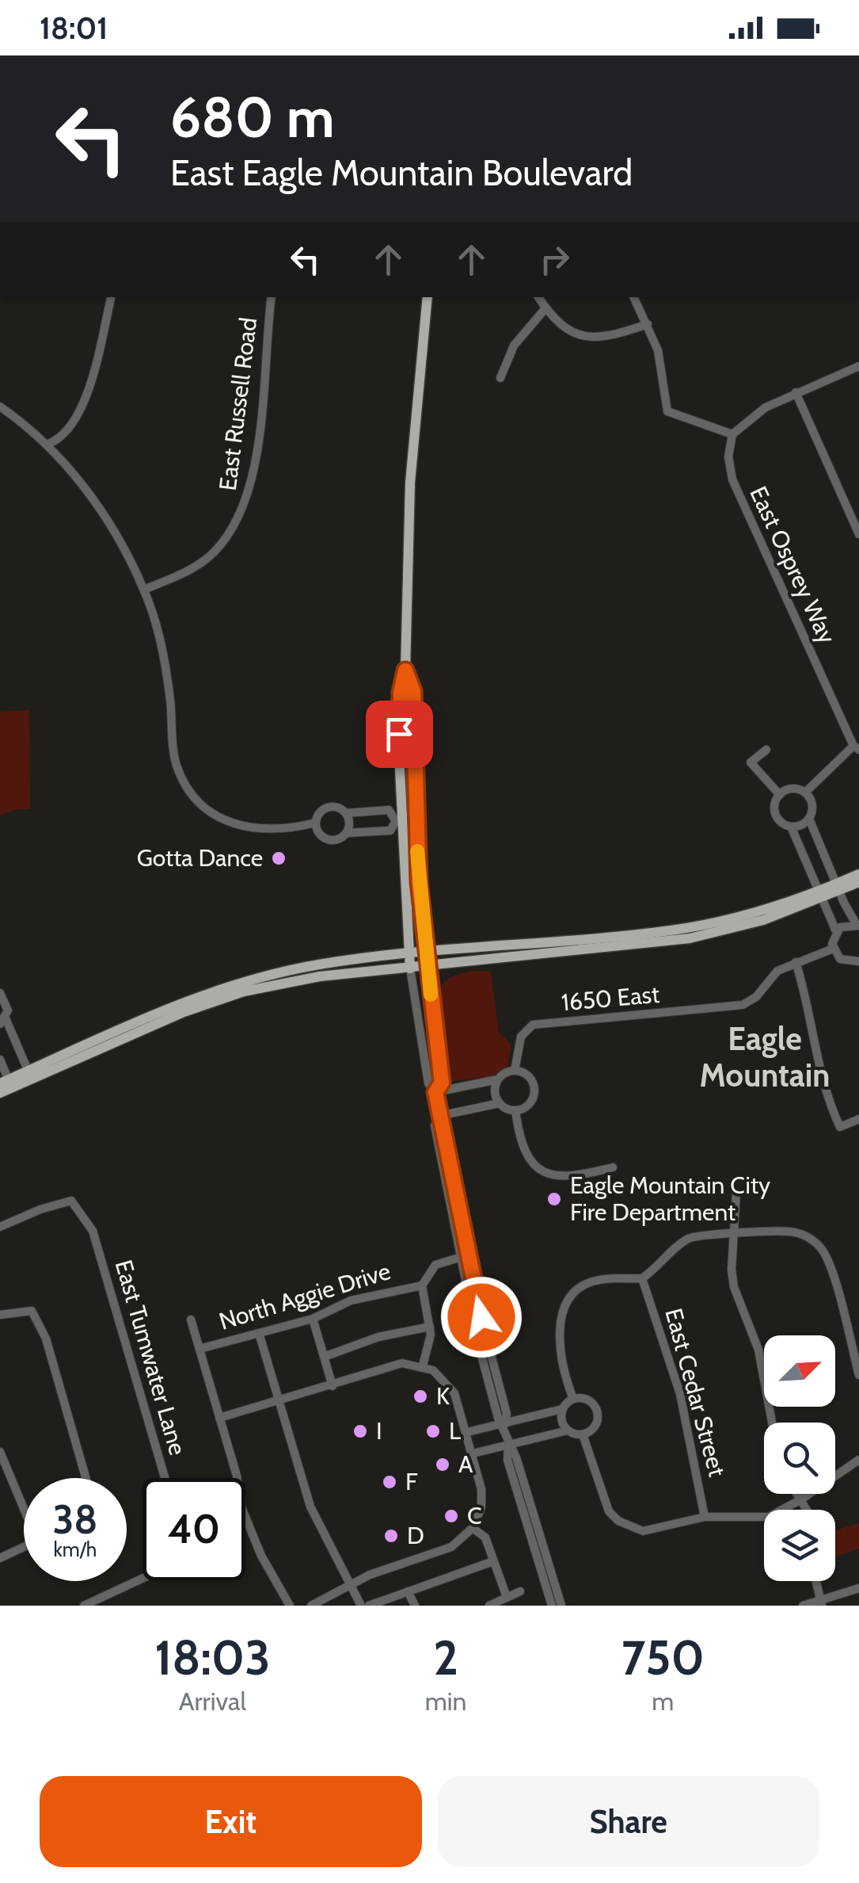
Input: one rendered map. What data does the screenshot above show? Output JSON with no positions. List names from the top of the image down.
{
  "streets": {
    "street": [
      "East Russell Road",
      "East Osprey Way",
      "1650 East",
      "North Aggie Drive",
      "East Tumwater Lane",
      "East Cedar Street"
    ]
  },
  "districts": ["Eagle Mountain"],
  "places": [
    "Gotta Dance",
    "Eagle Mountain City Fire Department",
    "K",
    "I",
    "L",
    "A",
    "F",
    "C",
    "D"
  ],
  "north": "top right",
  "page": {
    "status": "18:01",
    "turn": ["680 m", "East Eagle Mountain Boulevard"],
    "speed": "38 km/h",
    "limit": "40",
    "eta": [
      "18:03",
      "Arrival",
      "2",
      "min",
      "750",
      "m"
    ],
    "buttons": ["Exit", "Share"]
  }
}
